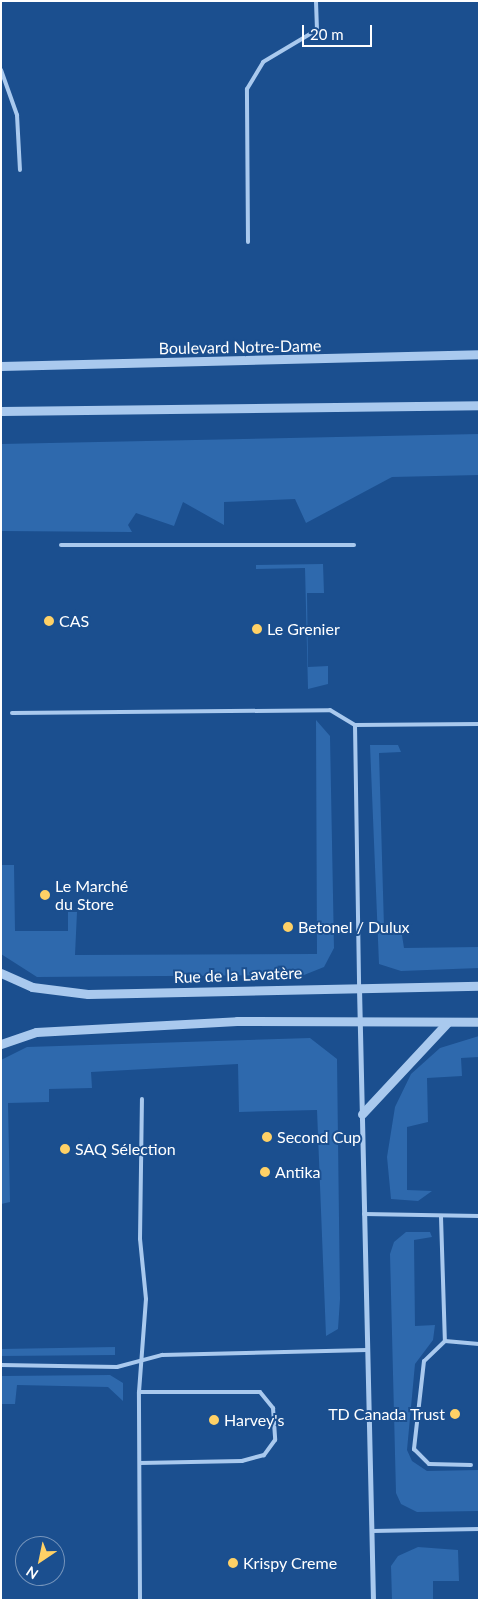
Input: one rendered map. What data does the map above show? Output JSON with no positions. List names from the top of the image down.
{
  "streets": {
    "street": ["Boulevard Notre-Dame", "Rue de la Lavatère"]
  },
  "places": [
    "CAS",
    "Le Grenier",
    "Le Marché du Store",
    "Betonel / Dulux",
    "Second Cup",
    "SAQ Sélection",
    "Antika",
    "TD Canada Trust",
    "Harvey's",
    "Krispy Creme"
  ],
  "scale_bar": "20 m",
  "north": "bottom left"
}
